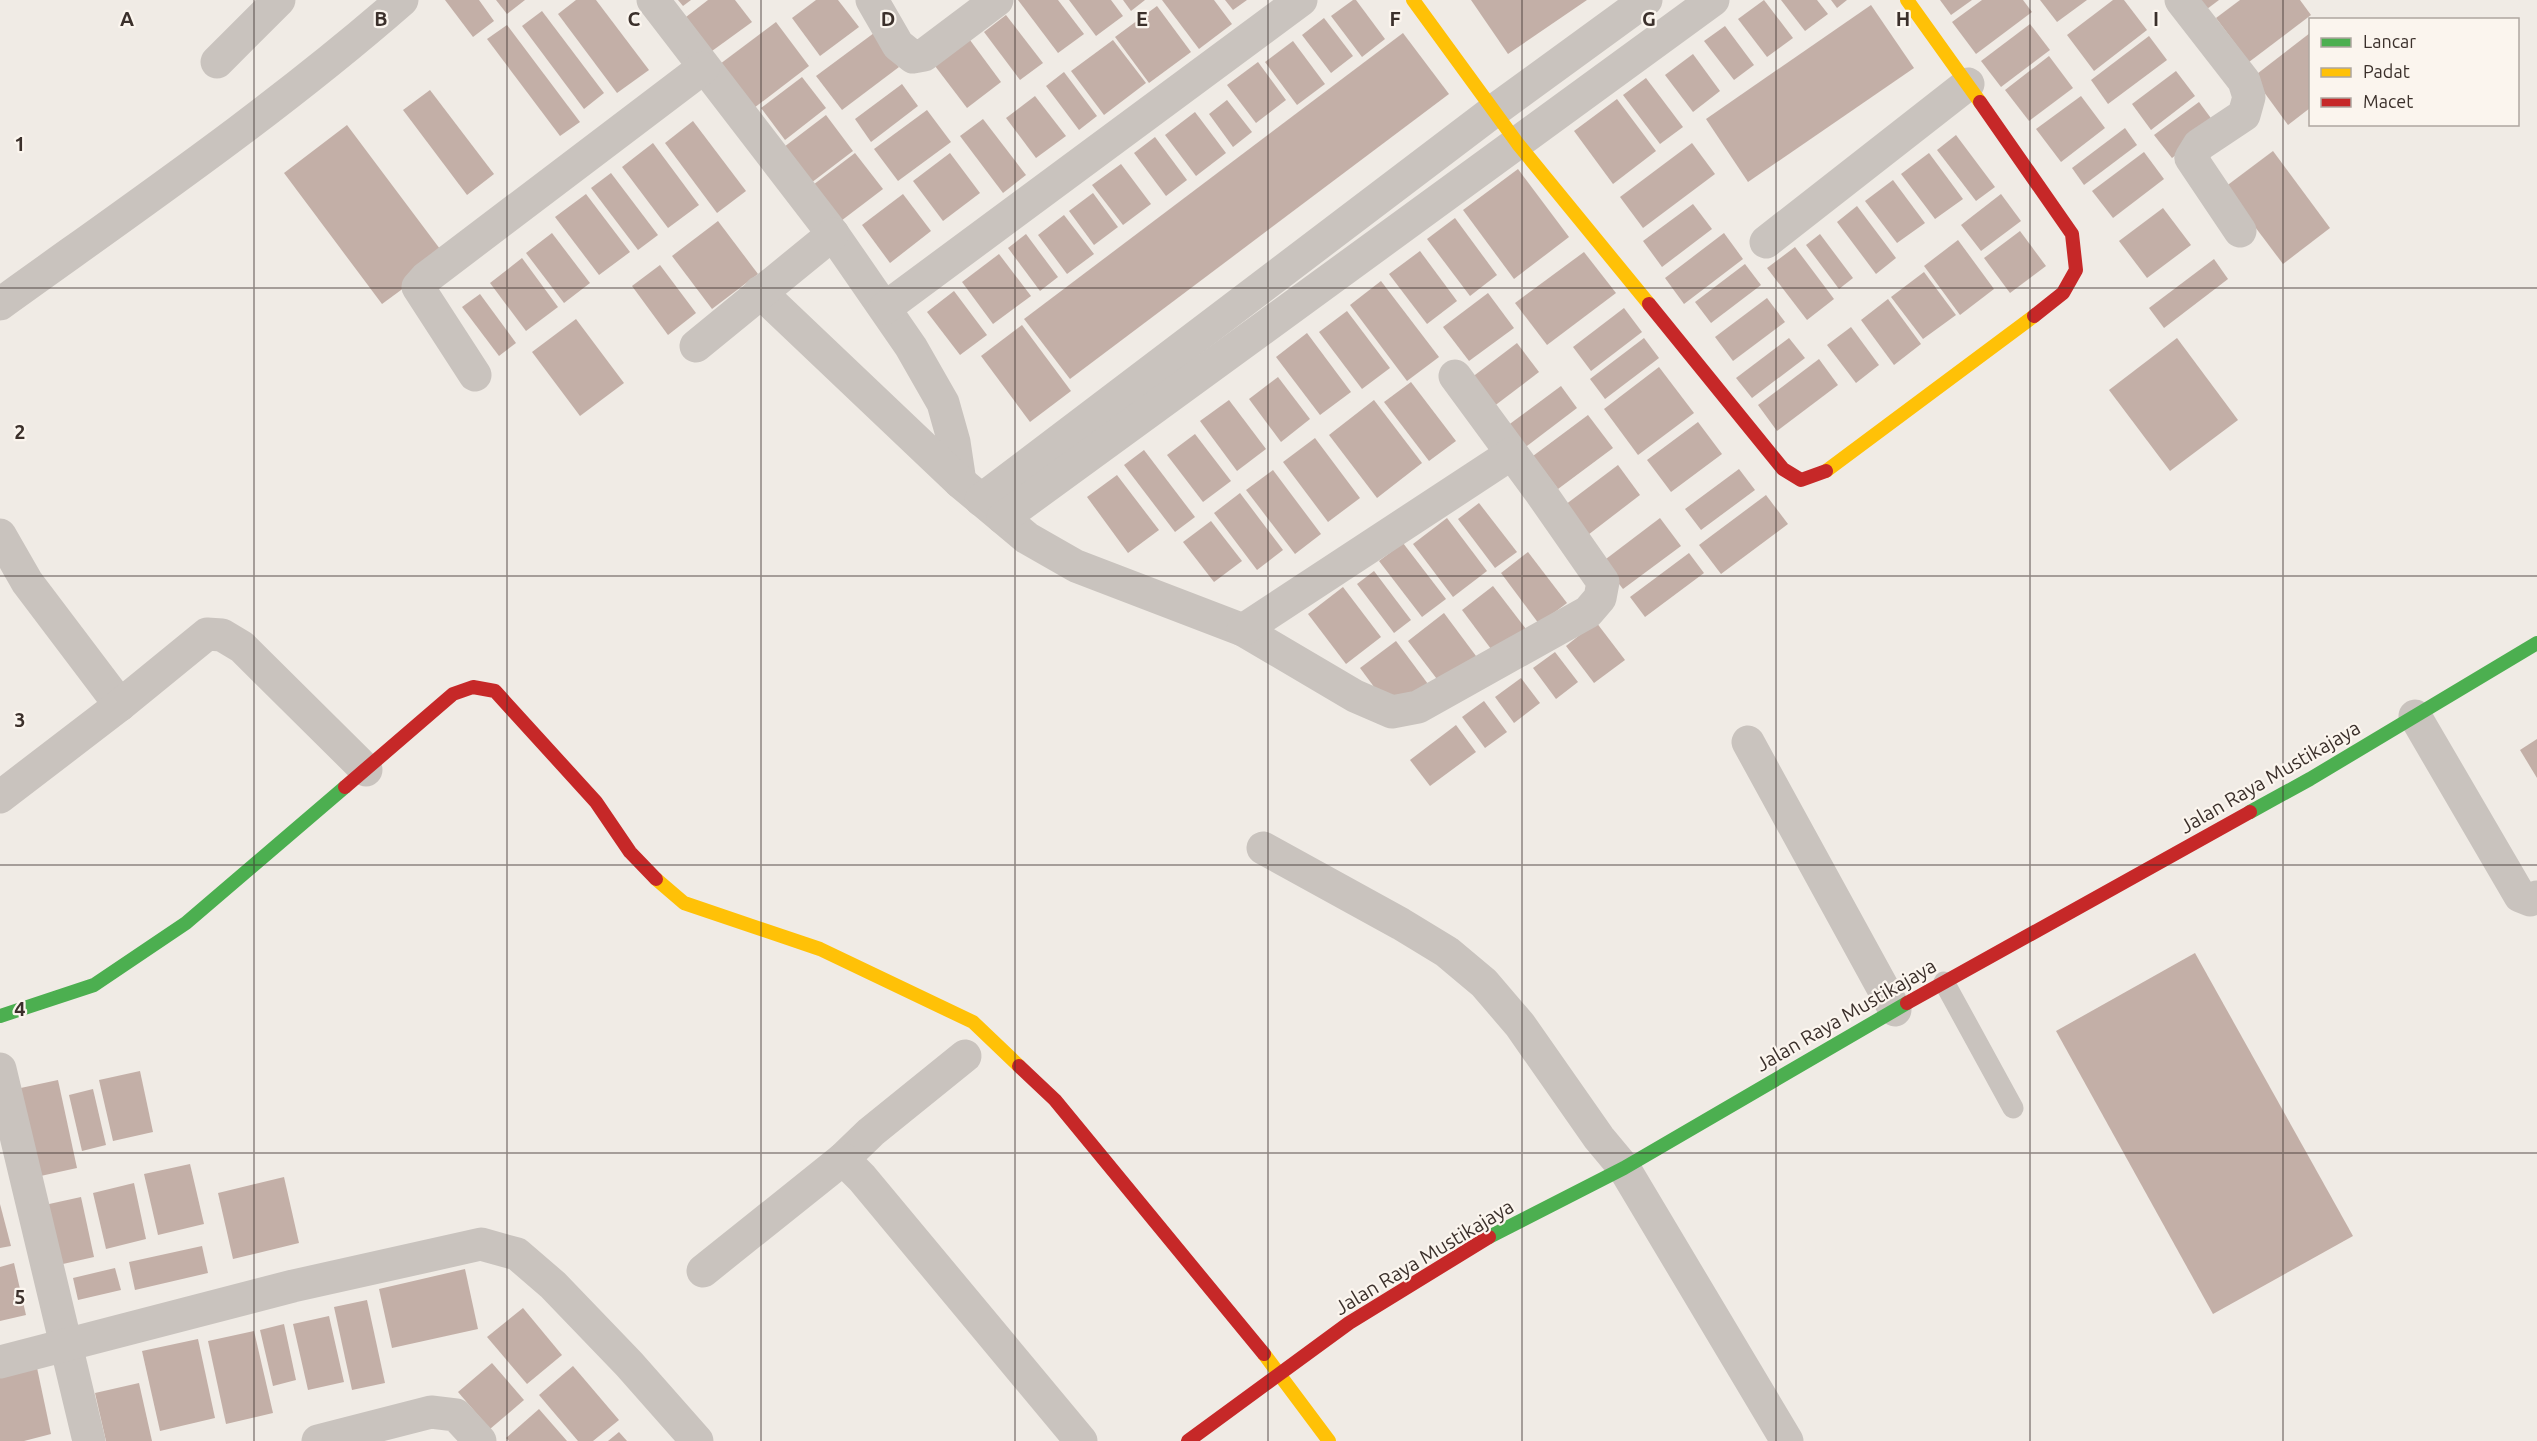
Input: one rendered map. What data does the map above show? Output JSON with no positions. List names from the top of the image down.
{
  "streets": {
    "street": ["Jalan Raya Mustikajaya"]
  },
  "legend": ["Lancar", "Padat", "Macet"],
  "grid": {
    "columns": [
      "A",
      "B",
      "C",
      "D",
      "E",
      "F",
      "G",
      "H",
      "I"
    ],
    "rows": [
      "1",
      "2",
      "3",
      "4",
      "5"
    ]
  }
}
